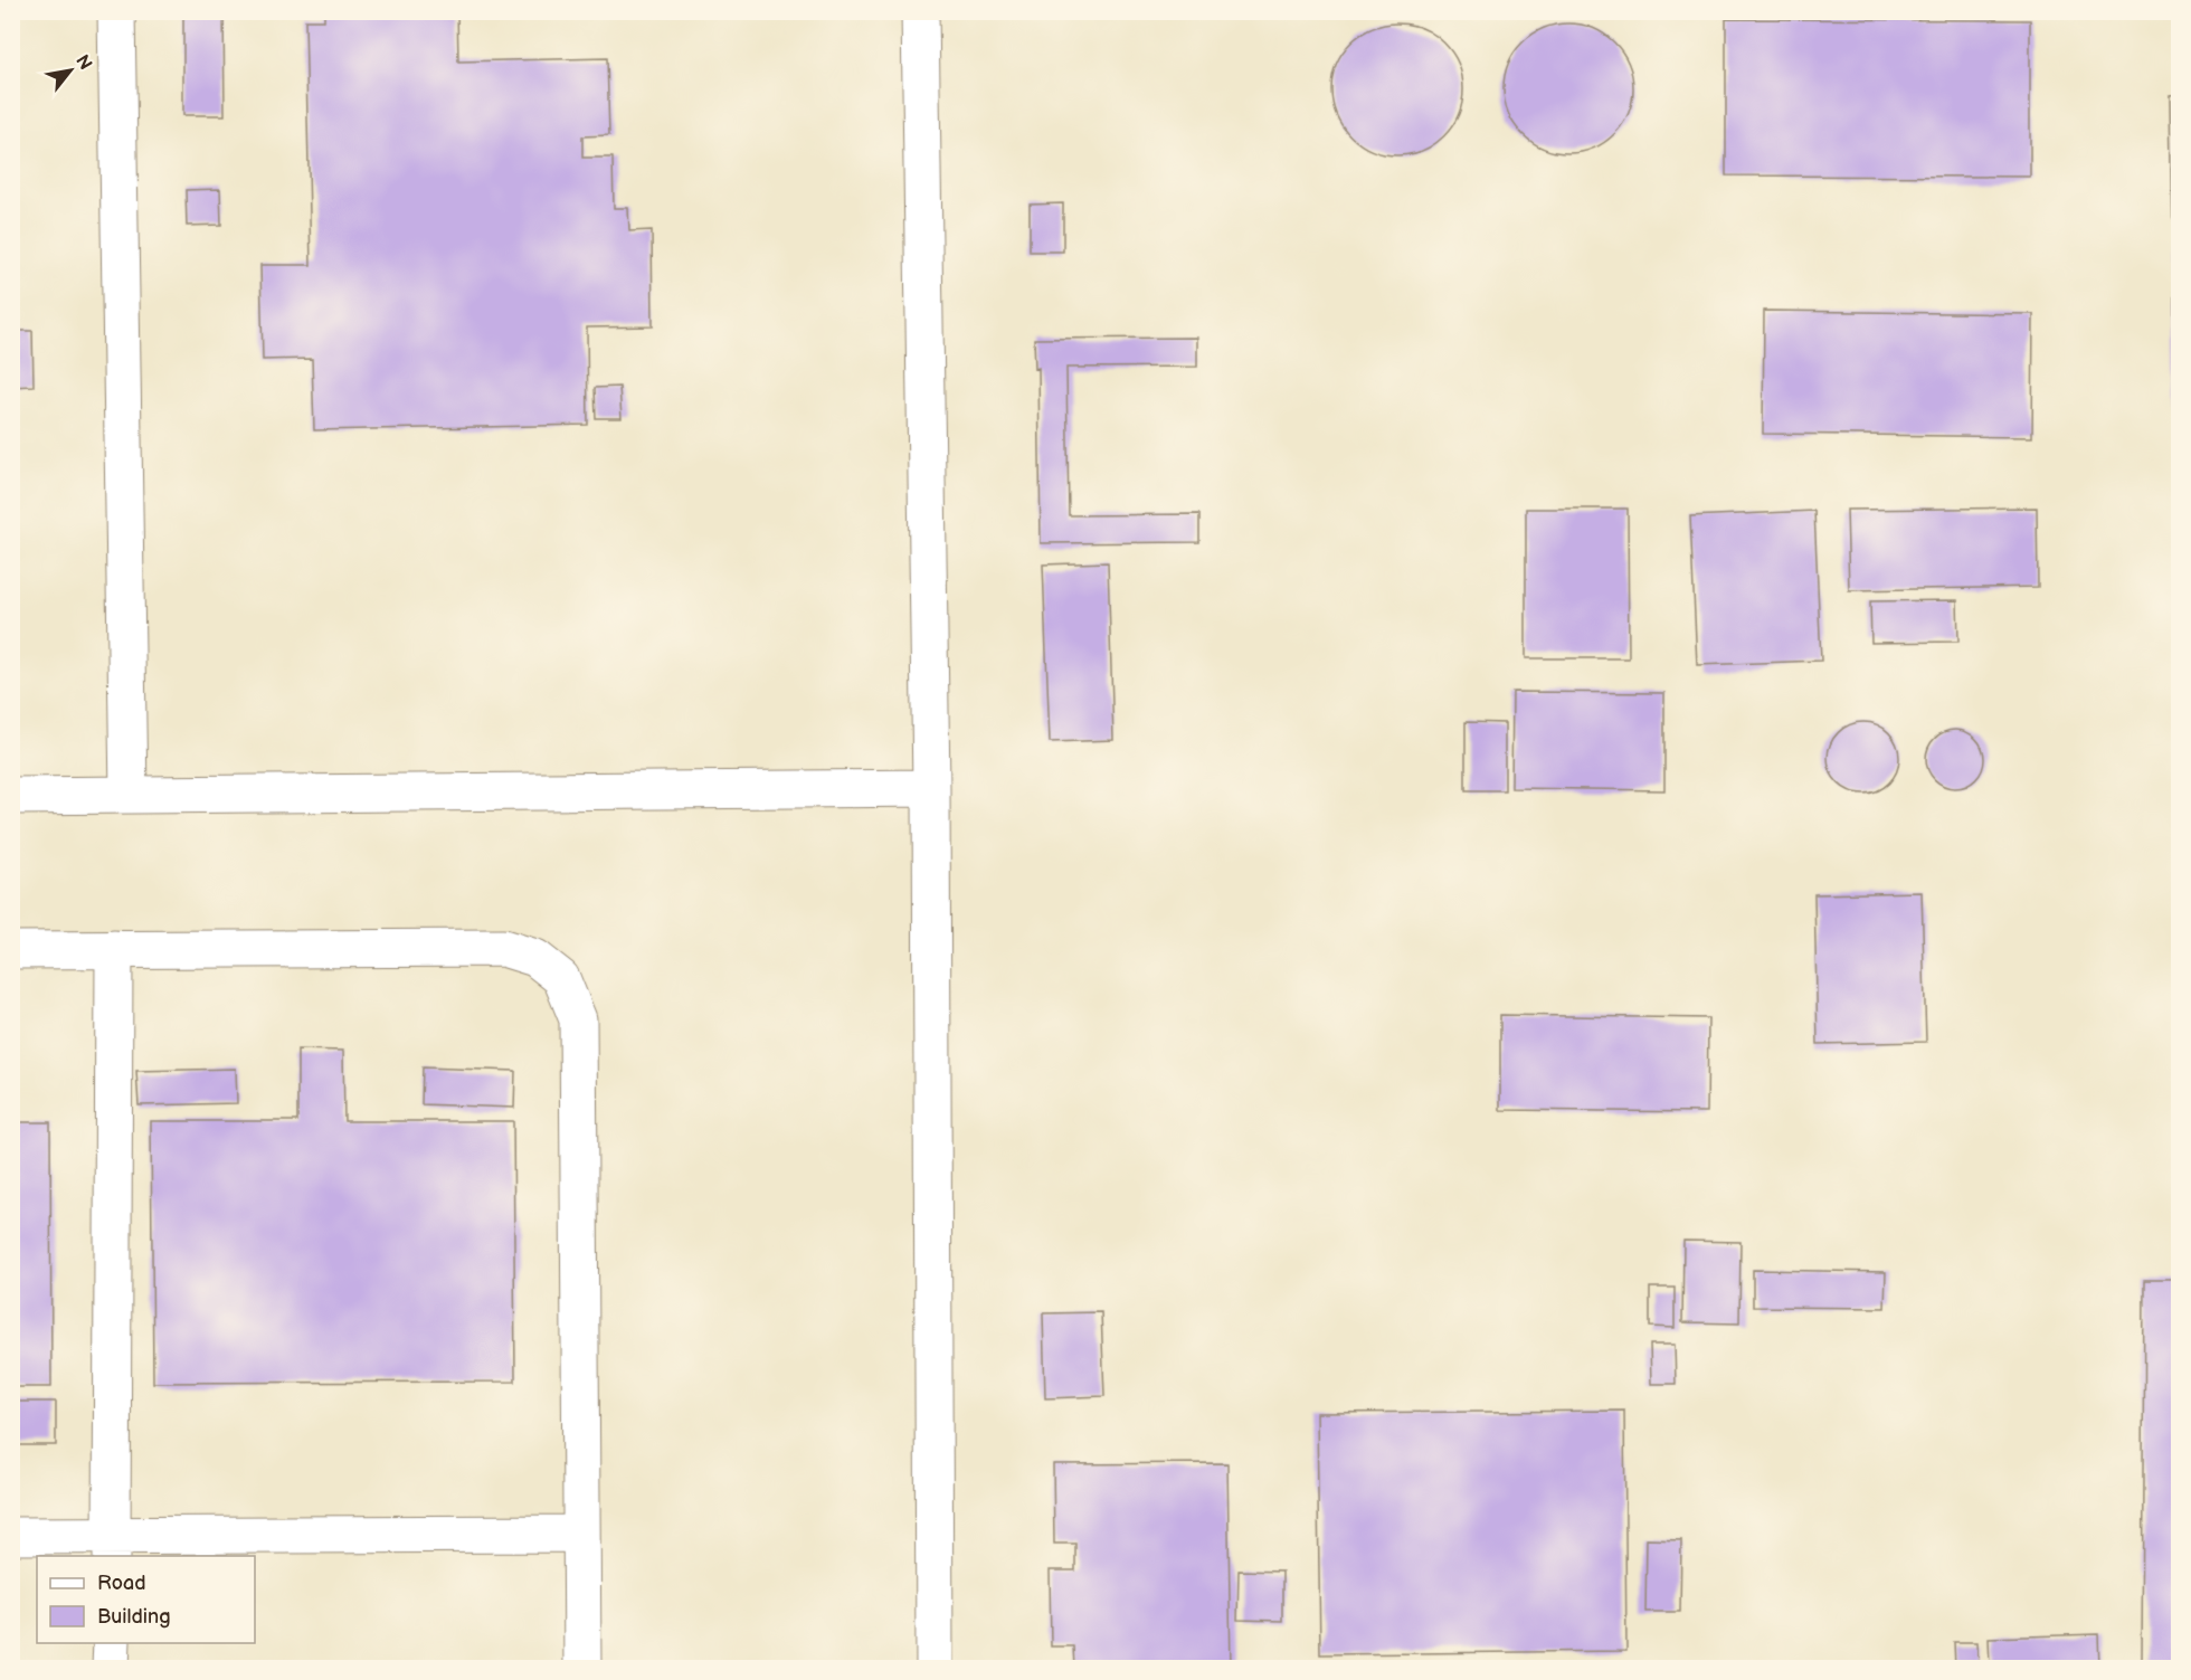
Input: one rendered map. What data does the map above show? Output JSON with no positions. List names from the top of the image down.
{
  "legend": ["Road", "Building"],
  "north": "top right"
}
